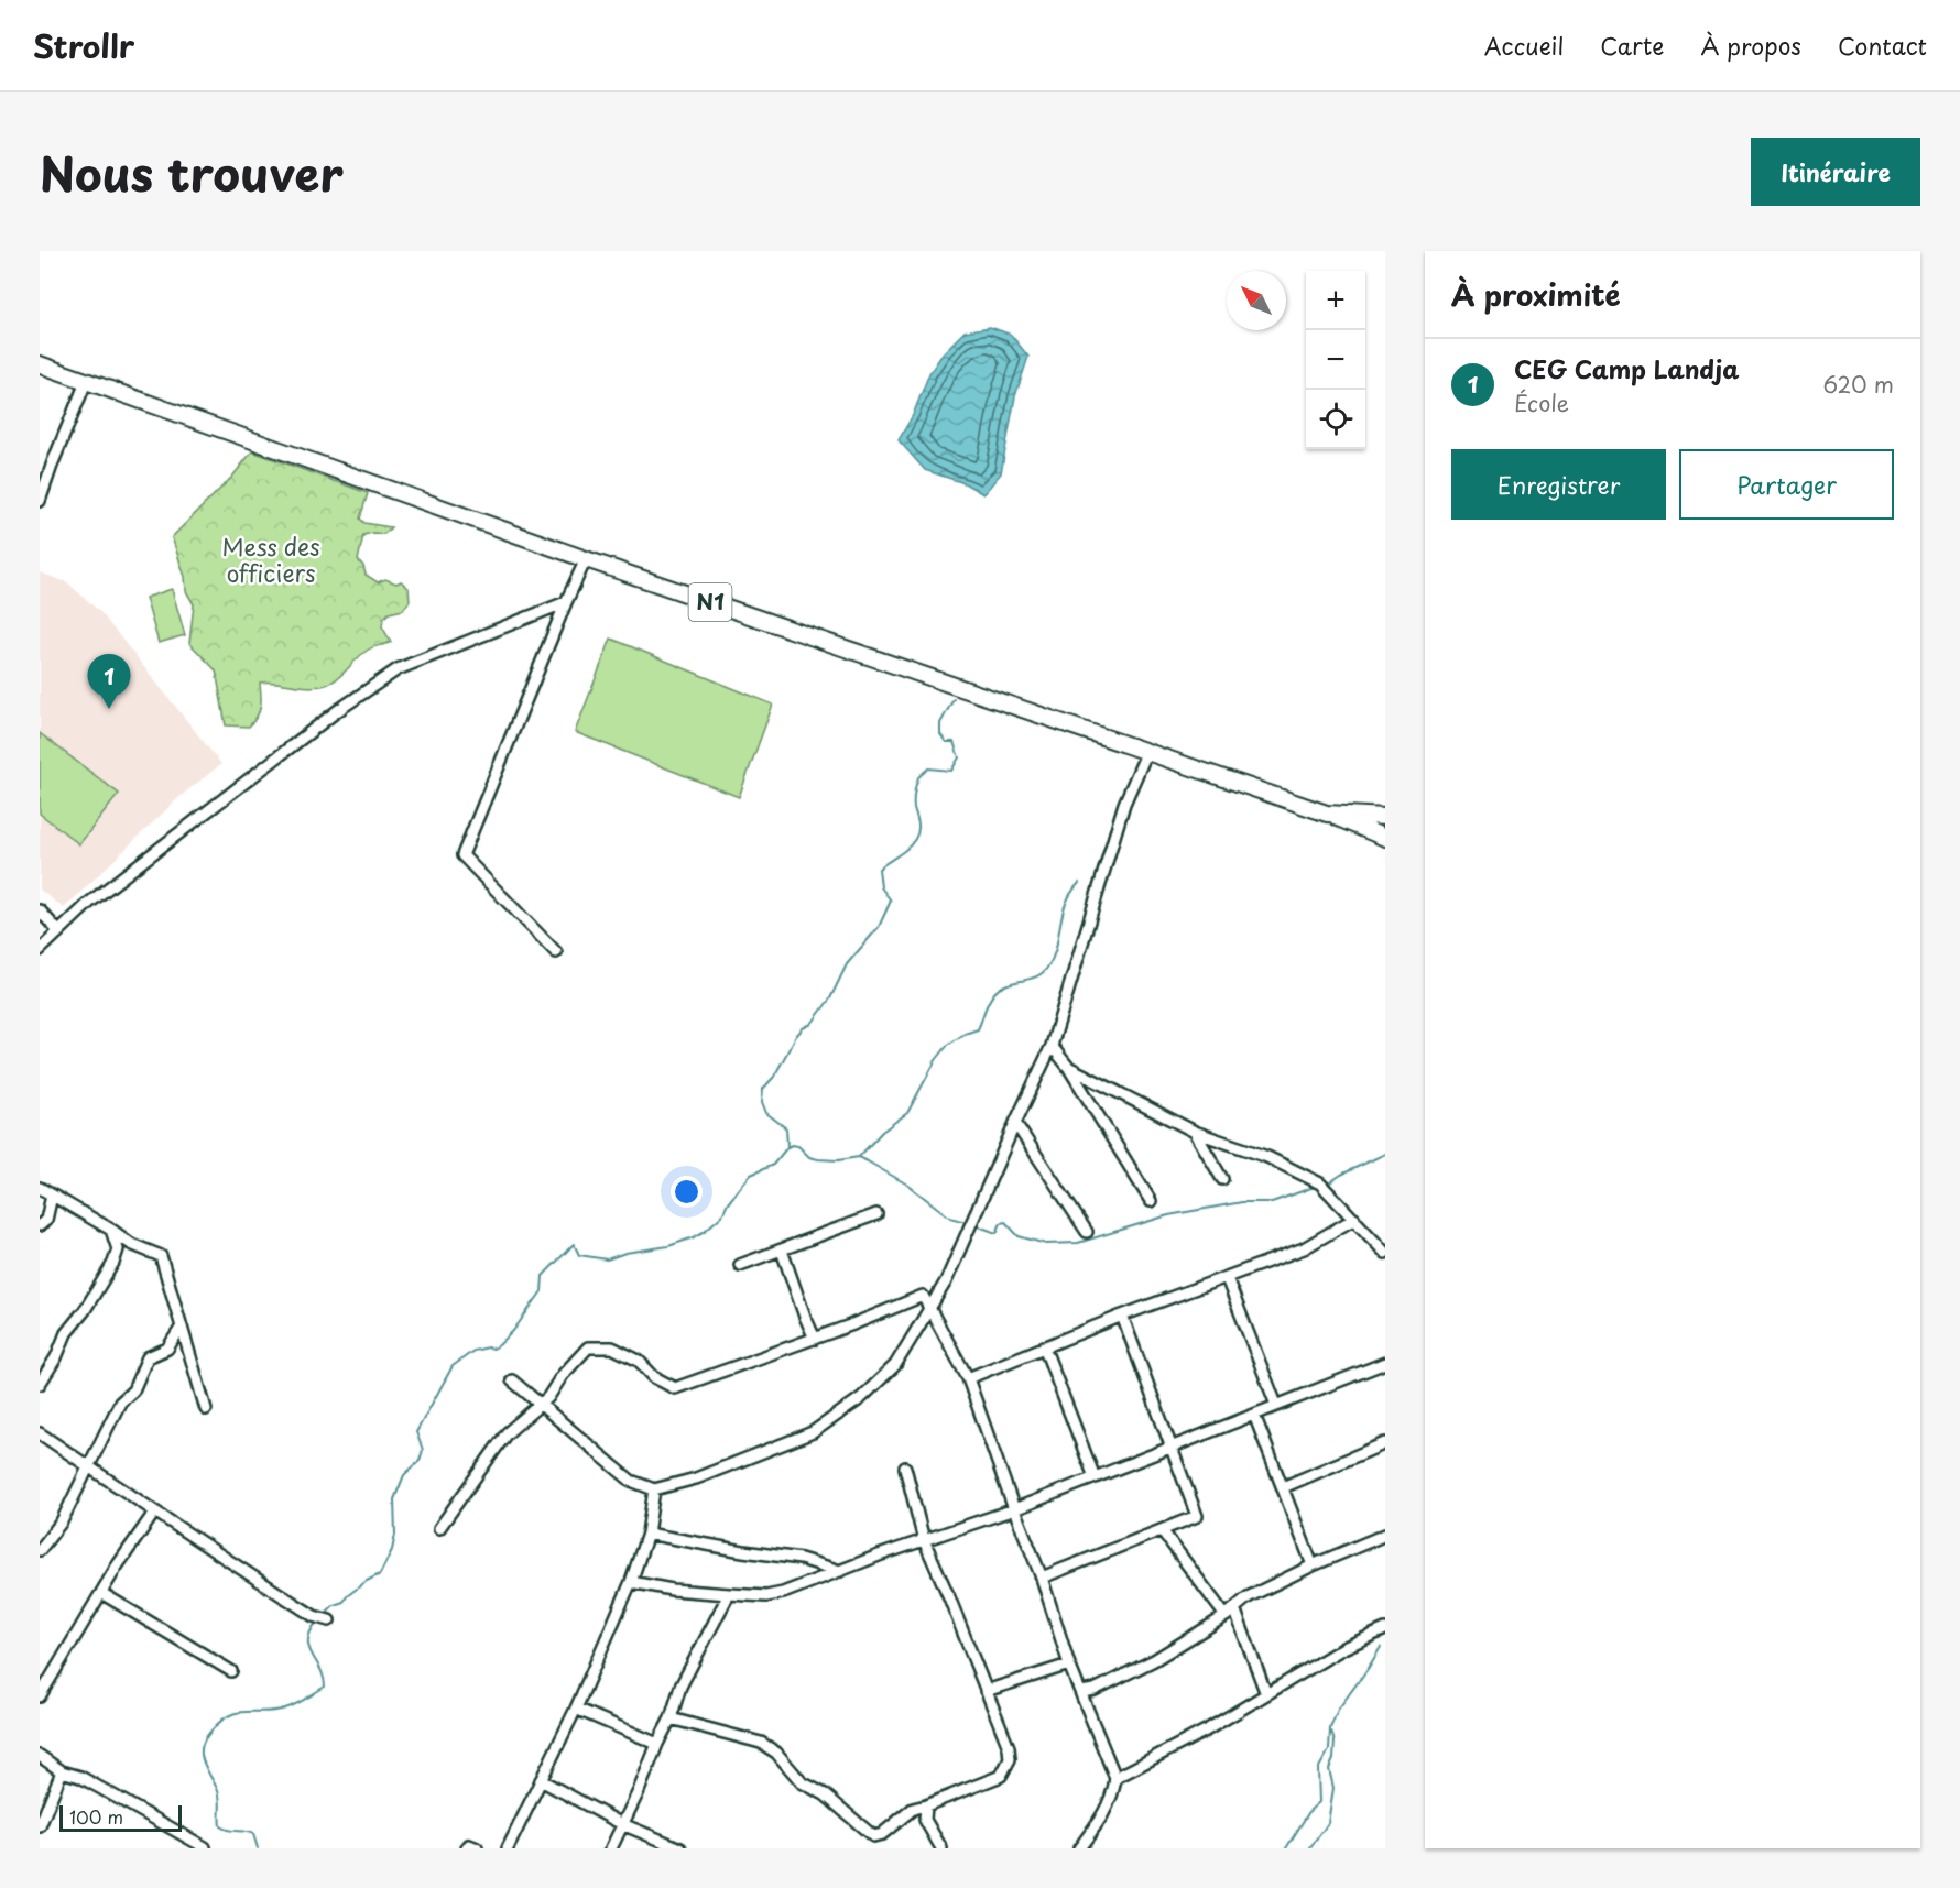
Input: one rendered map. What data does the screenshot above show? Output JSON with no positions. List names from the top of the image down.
{
  "streets": {
    "highway": ["N1"]
  },
  "parks": ["Mess des officiers"],
  "scale_bar": "100 m",
  "north": "top left",
  "page": {
    "header": "Strollr",
    "nav": [
      "Accueil",
      "Carte",
      "À propos",
      "Contact"
    ],
    "title": "Nous trouver",
    "buttons": [
      "Itinéraire",
      ["Enregistrer", "Partager"]
    ],
    "heading": "À proximité",
    "map_buttons": ["+", "−"],
    "list": [
      {
        "mark": "1",
        "name": "CEG Camp Landja",
        "note": "École",
        "value": "620 m"
      }
    ],
    "pins": "1",
    "scale": "100 m"
  }
}
